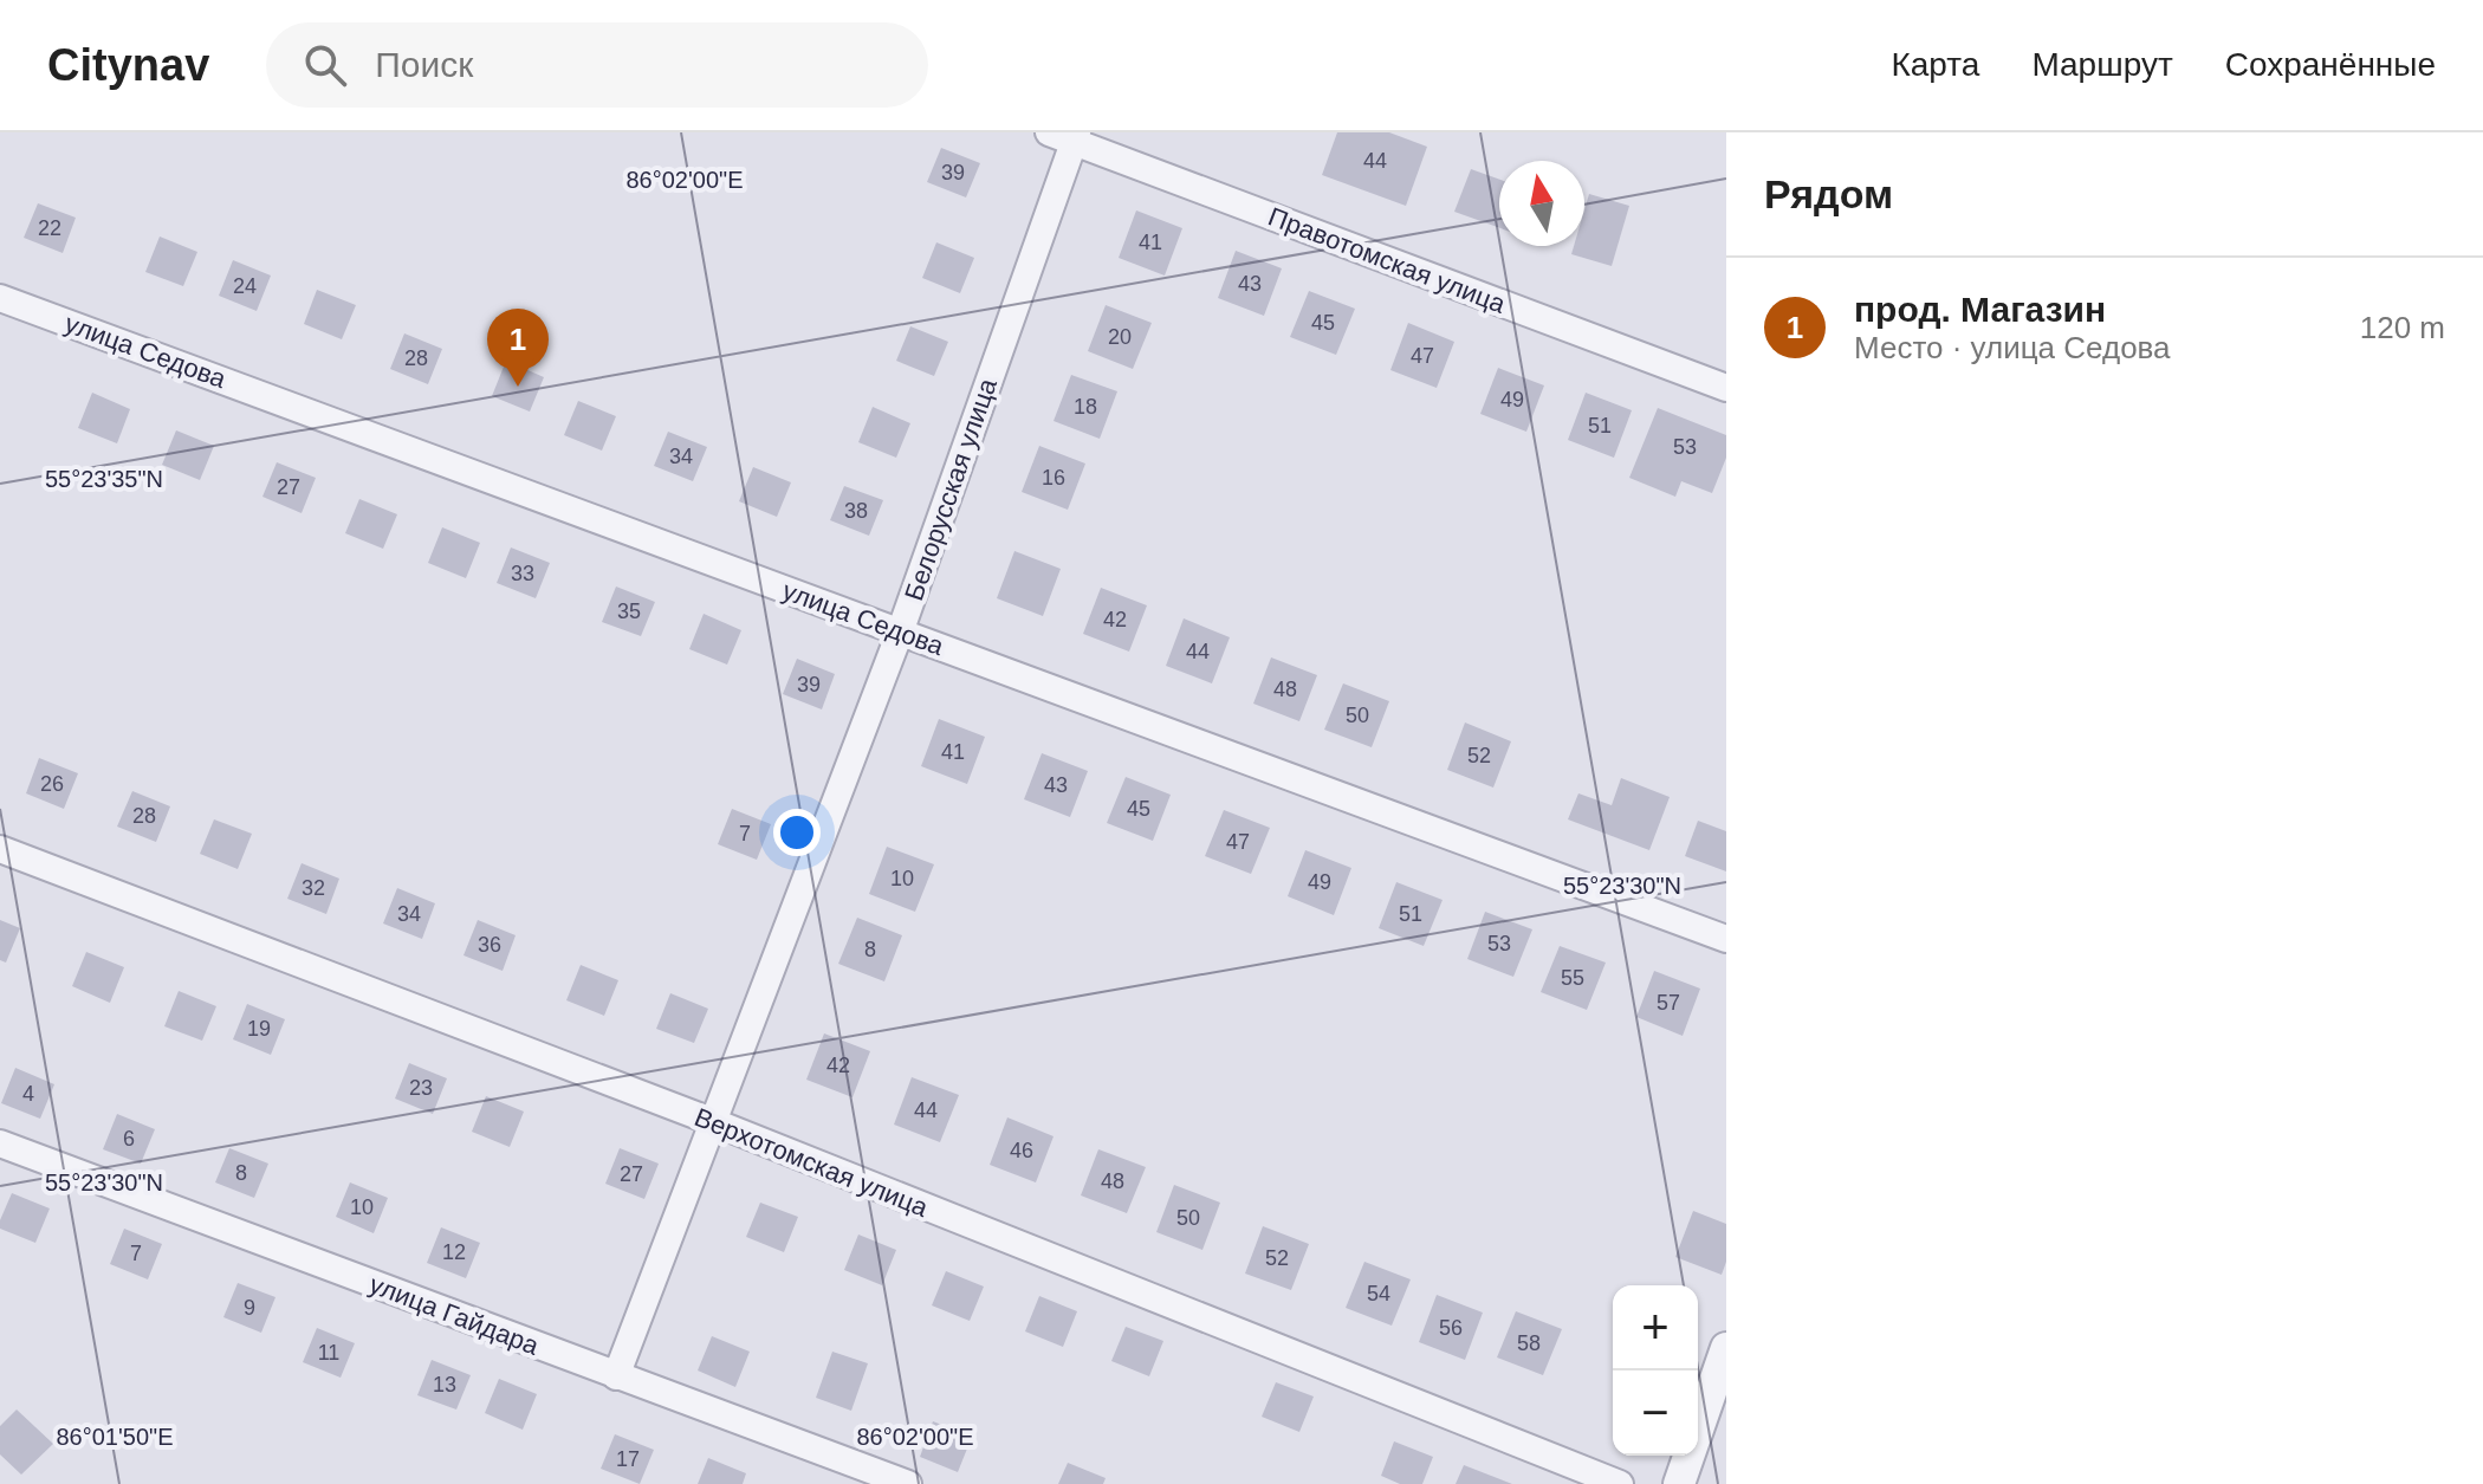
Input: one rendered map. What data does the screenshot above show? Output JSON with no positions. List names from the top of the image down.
{
  "streets": {
    "street": [
      "Правотомская улица",
      "улица Седова",
      "Белорусская улица",
      "Верхотомская улица",
      "улица Гайдара"
    ]
  },
  "crossings": [
    ["Правотомская улица", "Белорусская улица"],
    ["улица Седова", "Белорусская улица"],
    ["Белорусская улица", "Верхотомская улица"],
    ["Белорусская улица", "улица Гайдара"]
  ],
  "house_numbers": [
    "44",
    "39",
    "22",
    "41",
    "43",
    "24",
    "45",
    "20",
    "47",
    "28",
    "49",
    "18",
    "51",
    "53",
    "34",
    "16",
    "27",
    "38",
    "33",
    "35",
    "42",
    "44",
    "39",
    "48",
    "50",
    "41",
    "52",
    "26",
    "43",
    "45",
    "28",
    "7",
    "47",
    "10",
    "49",
    "32",
    "34",
    "51",
    "53",
    "36",
    "8",
    "55",
    "57",
    "19",
    "42",
    "23",
    "4",
    "44",
    "6",
    "46",
    "8",
    "27",
    "48",
    "10",
    "50",
    "12",
    "7",
    "52",
    "54",
    "9",
    "56",
    "58",
    "11",
    "13",
    "17"
  ],
  "north": "top",
  "page": {
    "header": "Citynav",
    "search": "Поиск",
    "nav": ["Карта", "Маршрут", "Сохранённые"],
    "heading": "Рядом",
    "list": [
      {
        "mark": "1",
        "name": "прод. Магазин",
        "note": "Место · улица Седова",
        "value": "120 m"
      }
    ],
    "pins": "1",
    "map_buttons": ["+", "−"]
  },
  "coordinates": [
    "86°02'00\"E",
    "55°23'35\"N",
    "55°23'30\"N",
    "86°01'50\"E"
  ]
}
